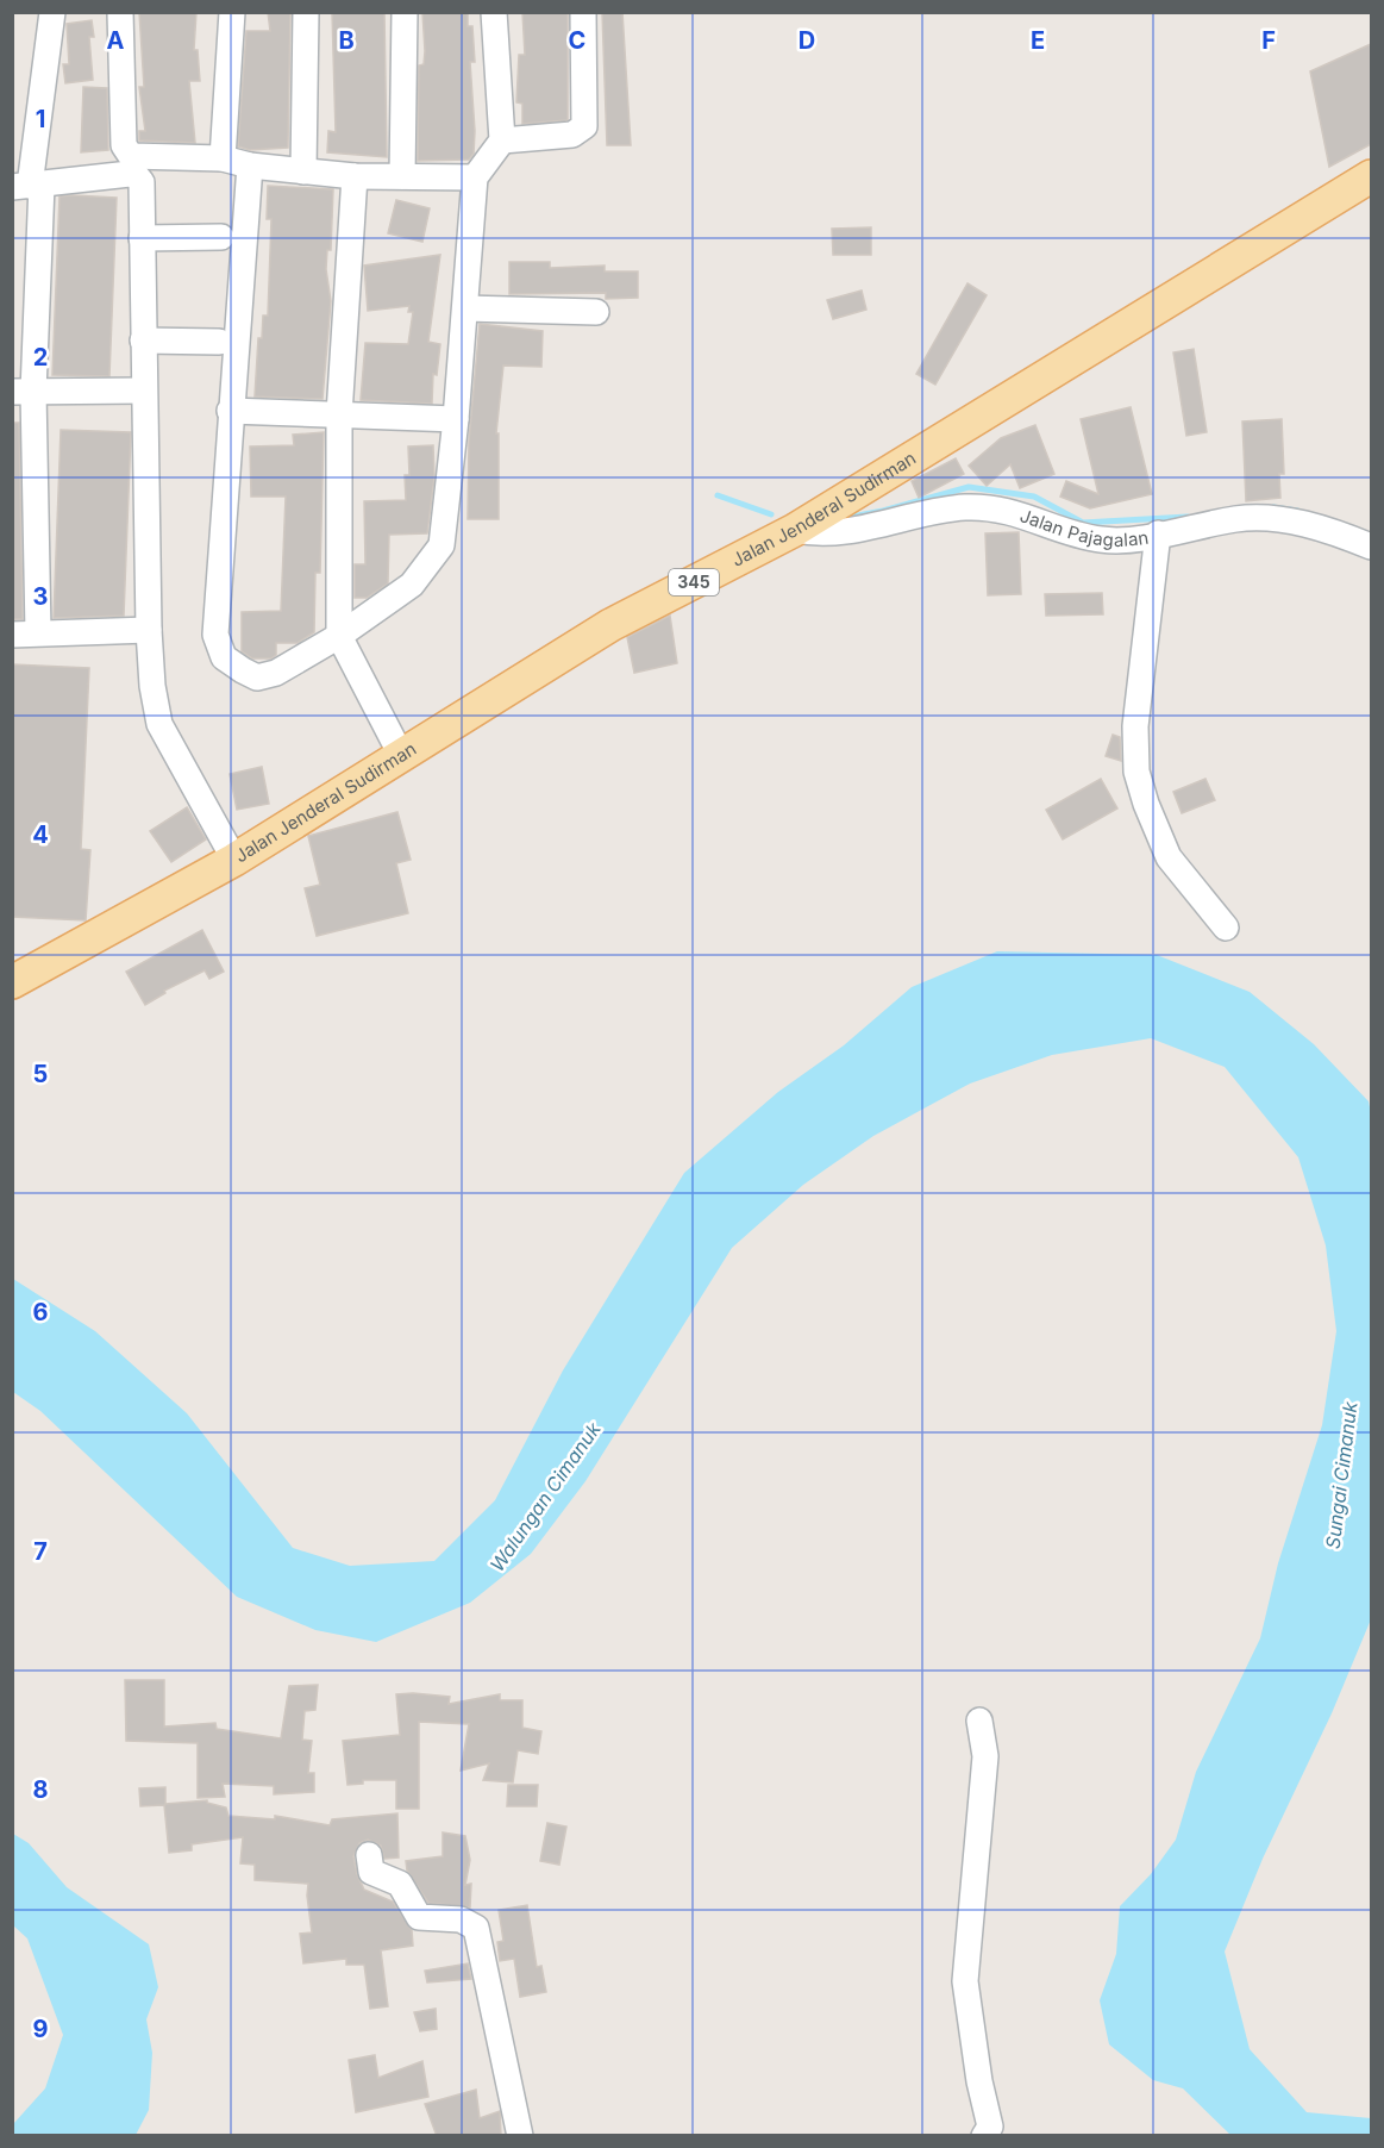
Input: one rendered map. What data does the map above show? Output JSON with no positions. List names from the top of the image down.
{
  "streets": {
    "main road": ["Jalan Jenderal Sudirman", "345"],
    "street": ["Jalan Pajagalan"]
  },
  "crossings": [
    ["Jalan Jenderal Sudirman", "Jalan Pajagalan"]
  ],
  "water": ["Sungai Cimanuk", "Walungan Cimanuk"],
  "grid": {
    "columns": [
      "A",
      "B",
      "C",
      "D",
      "E",
      "F"
    ],
    "rows": [
      "1",
      "2",
      "3",
      "4",
      "5",
      "6",
      "7",
      "8",
      "9"
    ]
  }
}
